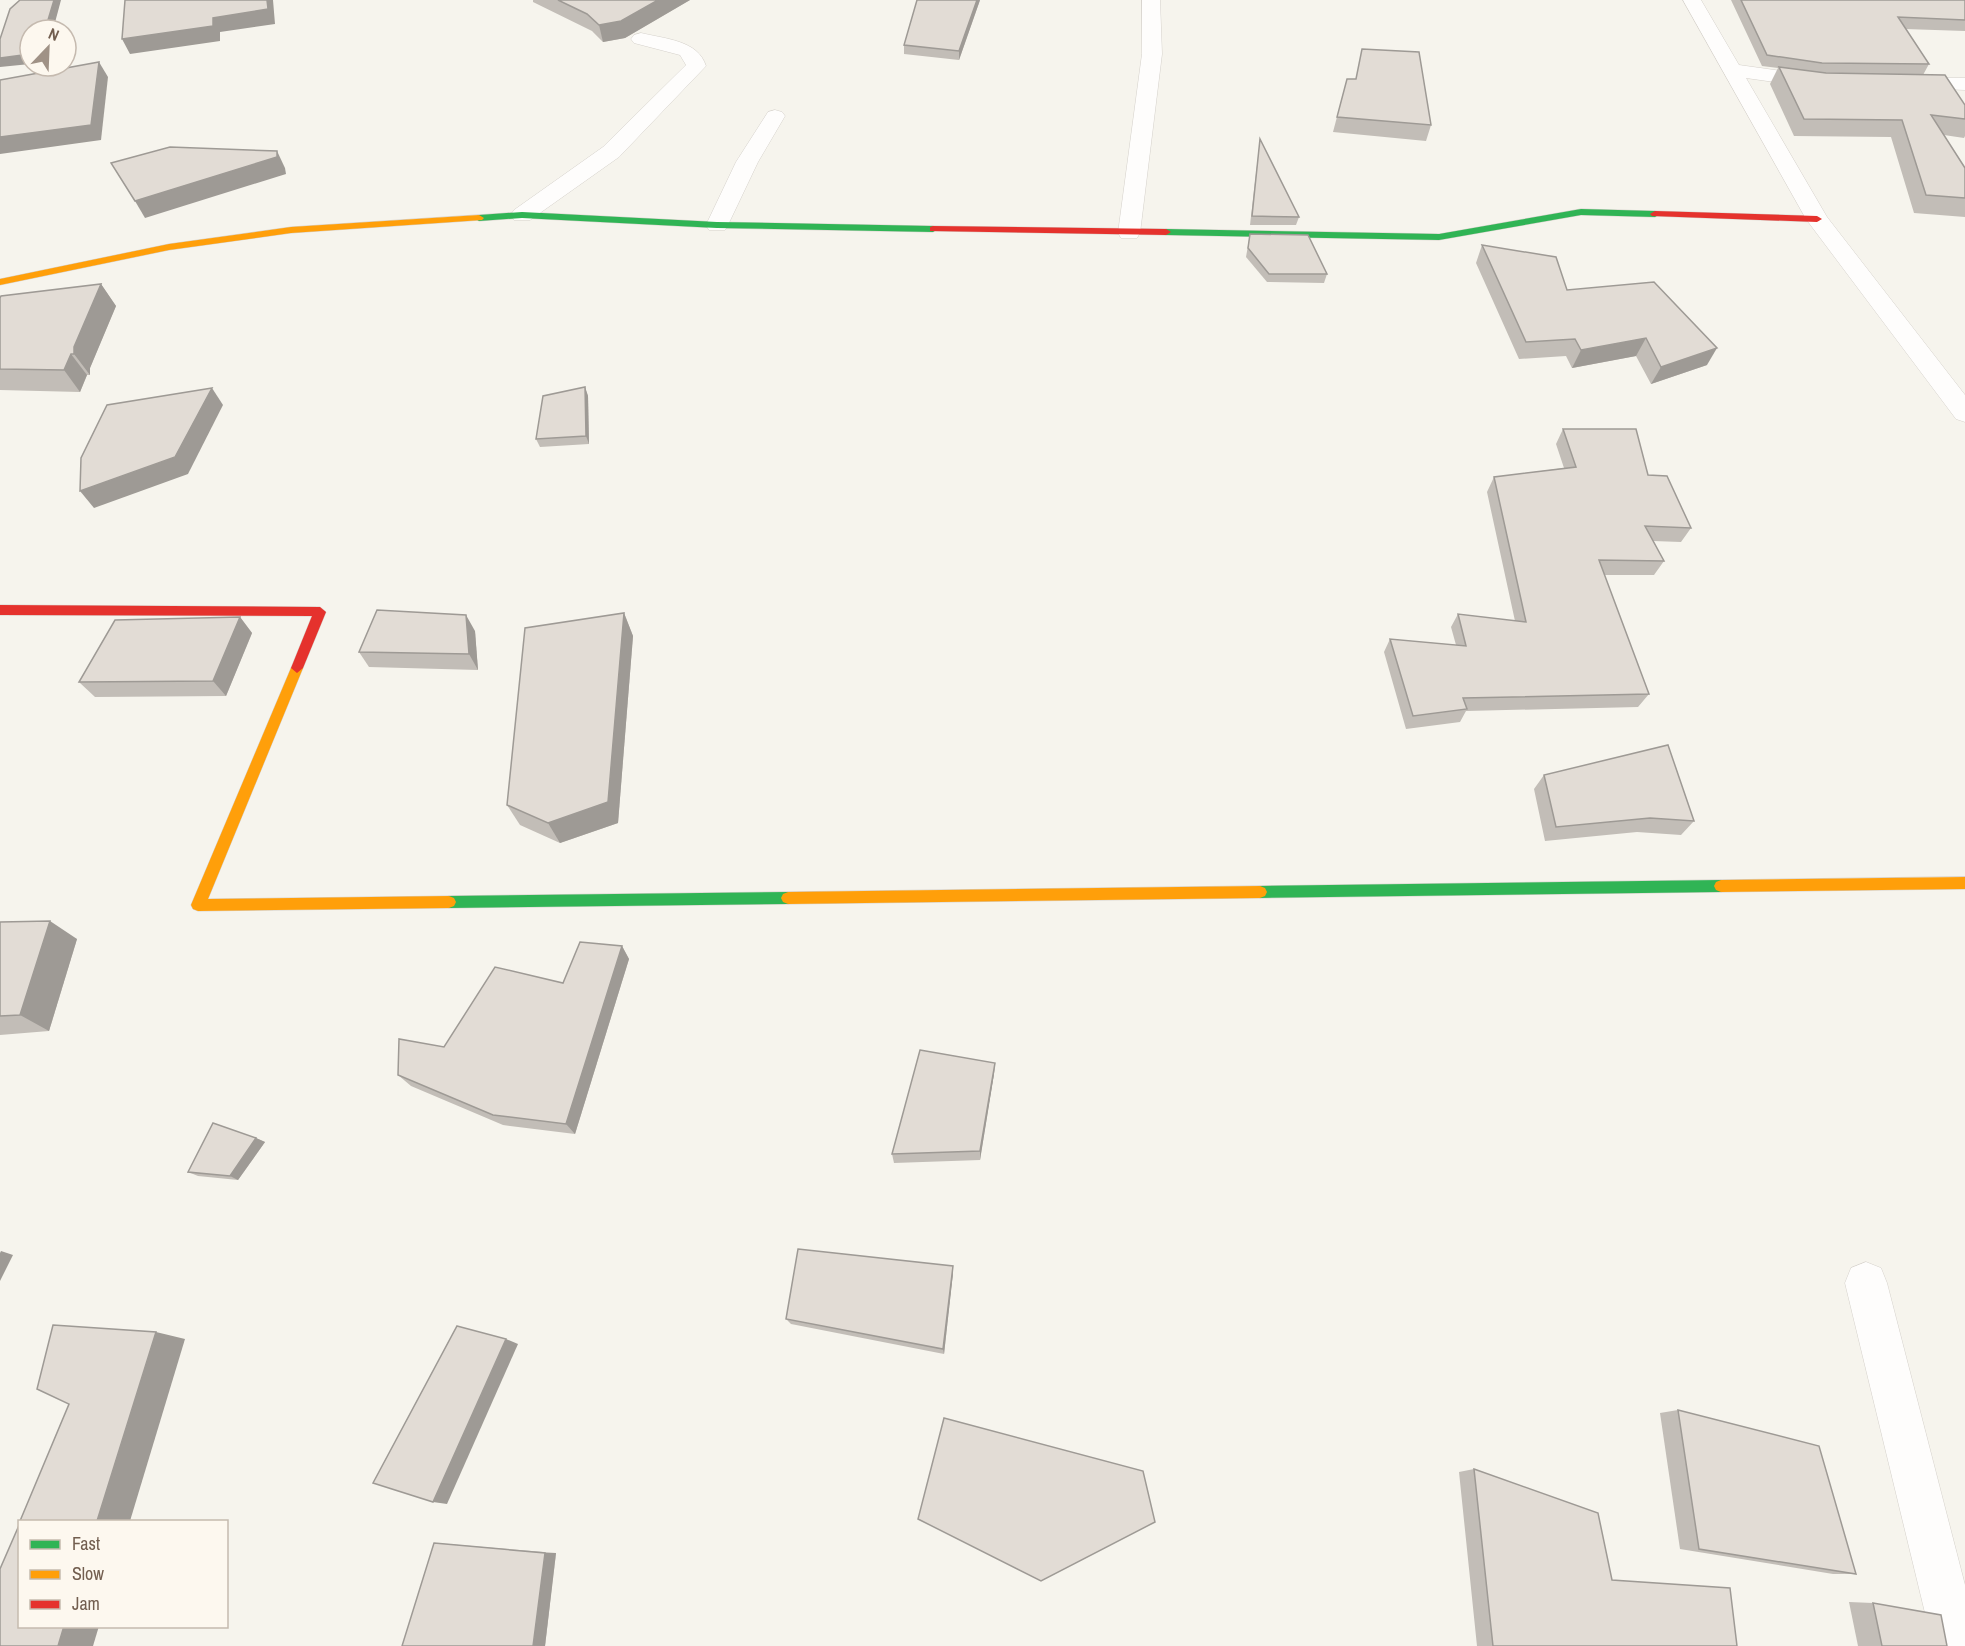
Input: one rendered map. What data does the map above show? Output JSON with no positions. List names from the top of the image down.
{
  "legend": ["Fast", "Slow", "Jam"],
  "north": "top right"
}
